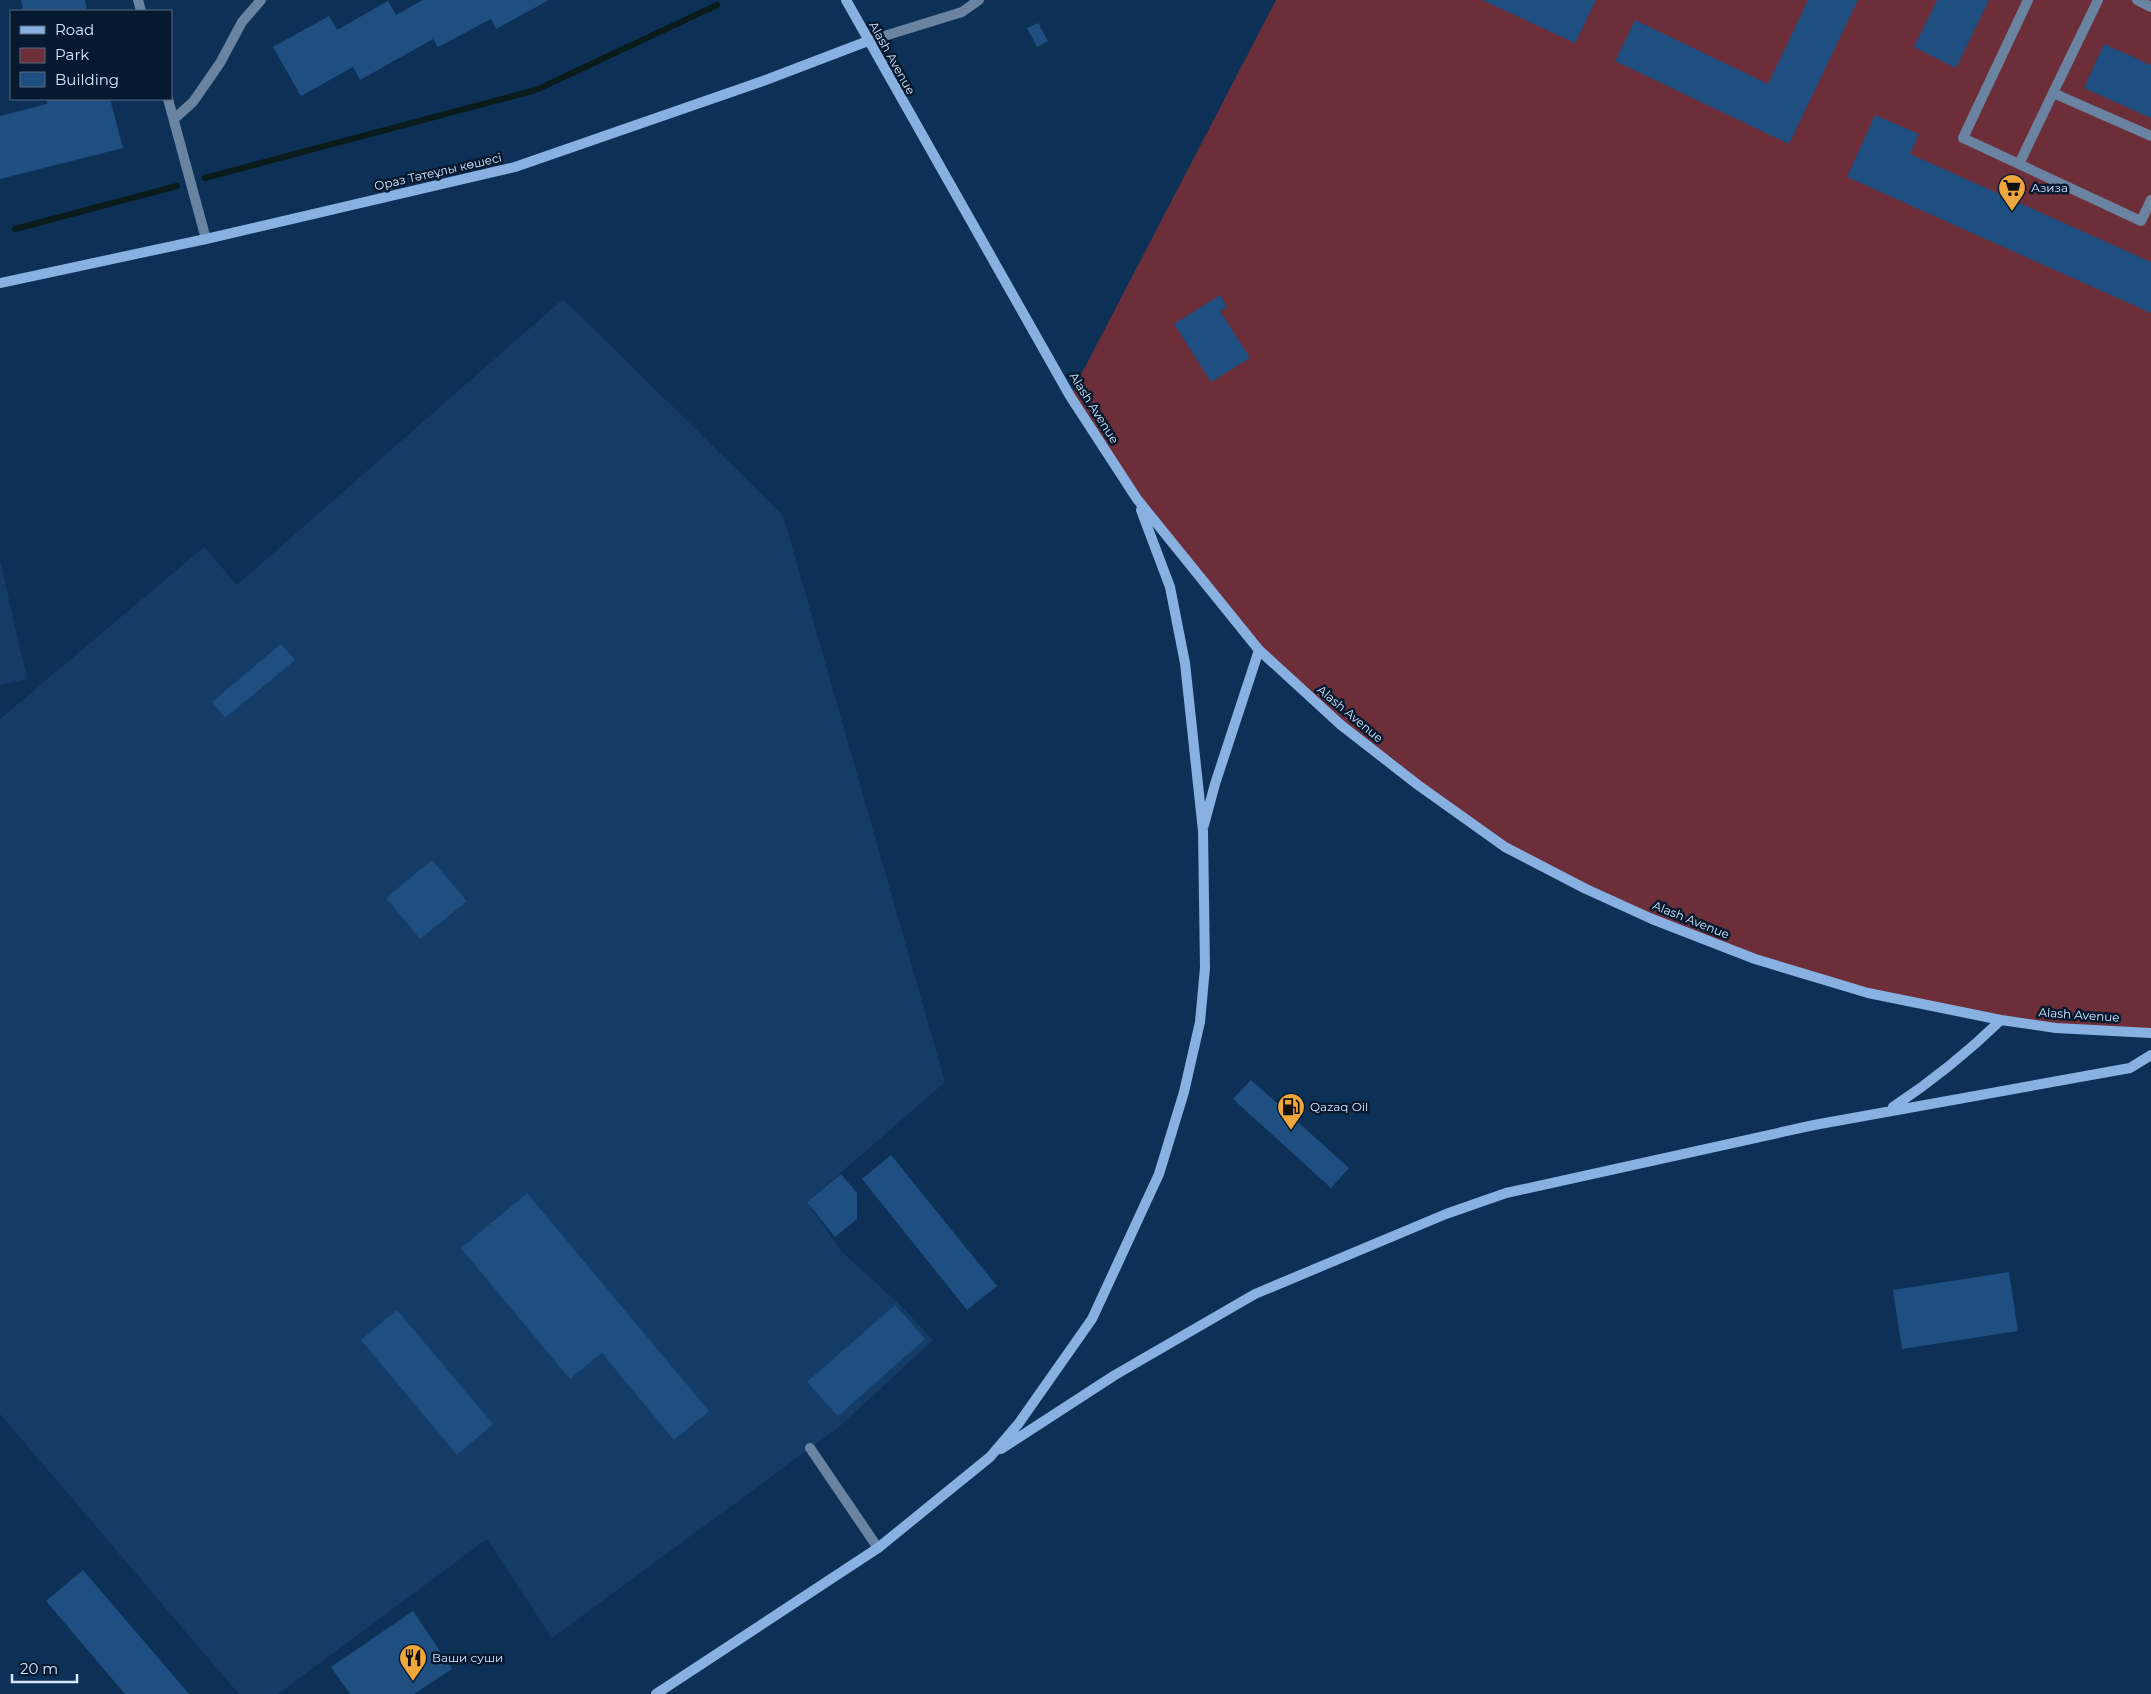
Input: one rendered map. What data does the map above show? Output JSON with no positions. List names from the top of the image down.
{
  "streets": {
    "main road": ["Alash Avenue", "Ораз Тәтеұлы көшесі"]
  },
  "crossings": [
    ["Alash Avenue", "Ораз Тәтеұлы көшесі"]
  ],
  "places": {
    "supermarket": ["Азиза"],
    "fuel station": ["Qazaq Oil"],
    "restaurant": ["Ваши суши"]
  },
  "legend": ["Road", "Park", "Building"],
  "scale_bar": "20 m"
}
